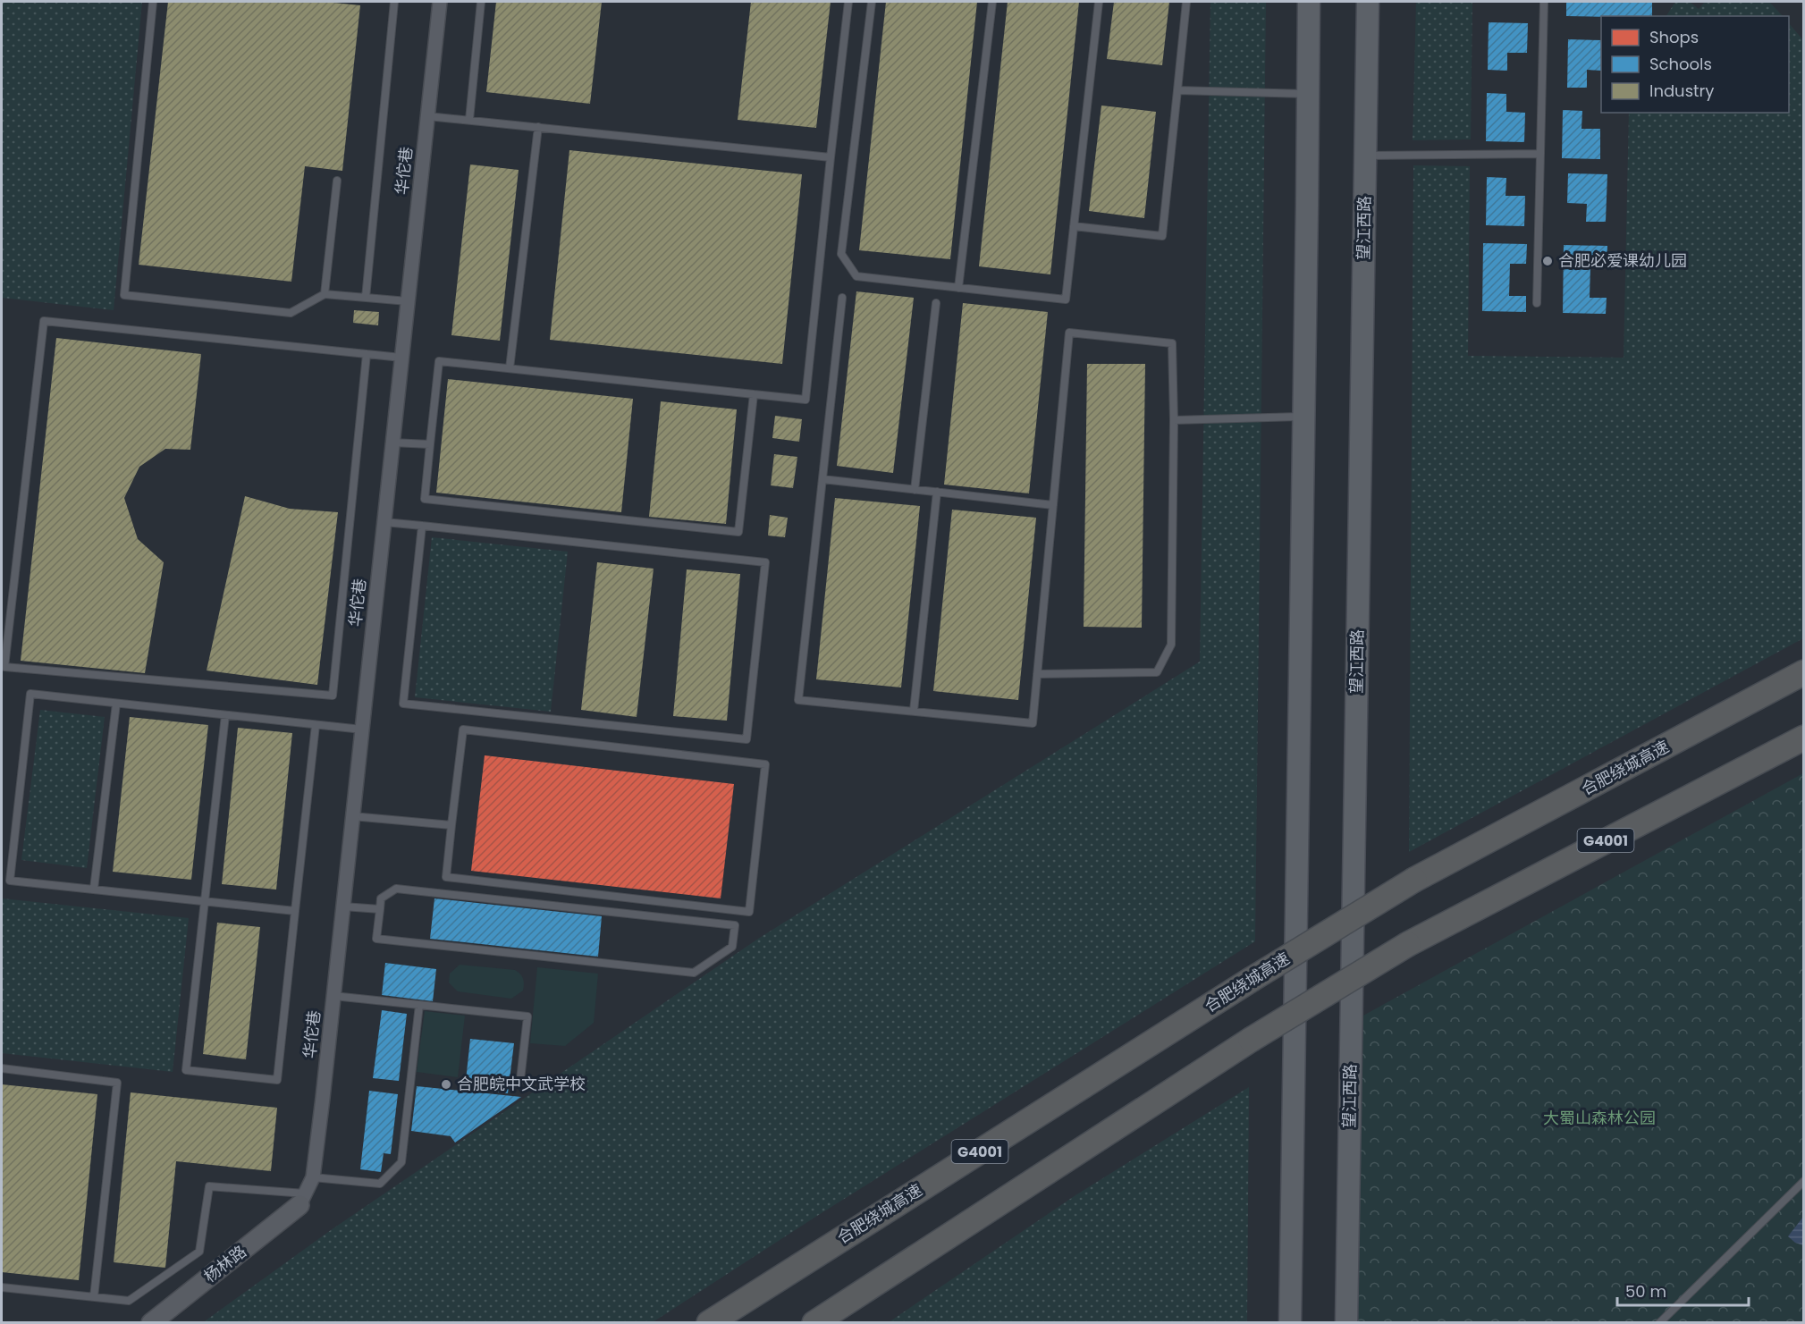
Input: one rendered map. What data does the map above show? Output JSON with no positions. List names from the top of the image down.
{
  "streets": {
    "highway": ["合肥绕城高速", "G4001"],
    "main road": ["望江西路"],
    "street": ["华佗巷", "杨林路"]
  },
  "crossings": [
    ["华佗巷", "杨林路"]
  ],
  "parks": ["大蜀山森林公园"],
  "places": ["合肥必爱课幼儿园", "合肥皖中文武学校"],
  "legend": ["Shops", "Schools", "Industry"],
  "scale_bar": "50 m"
}
